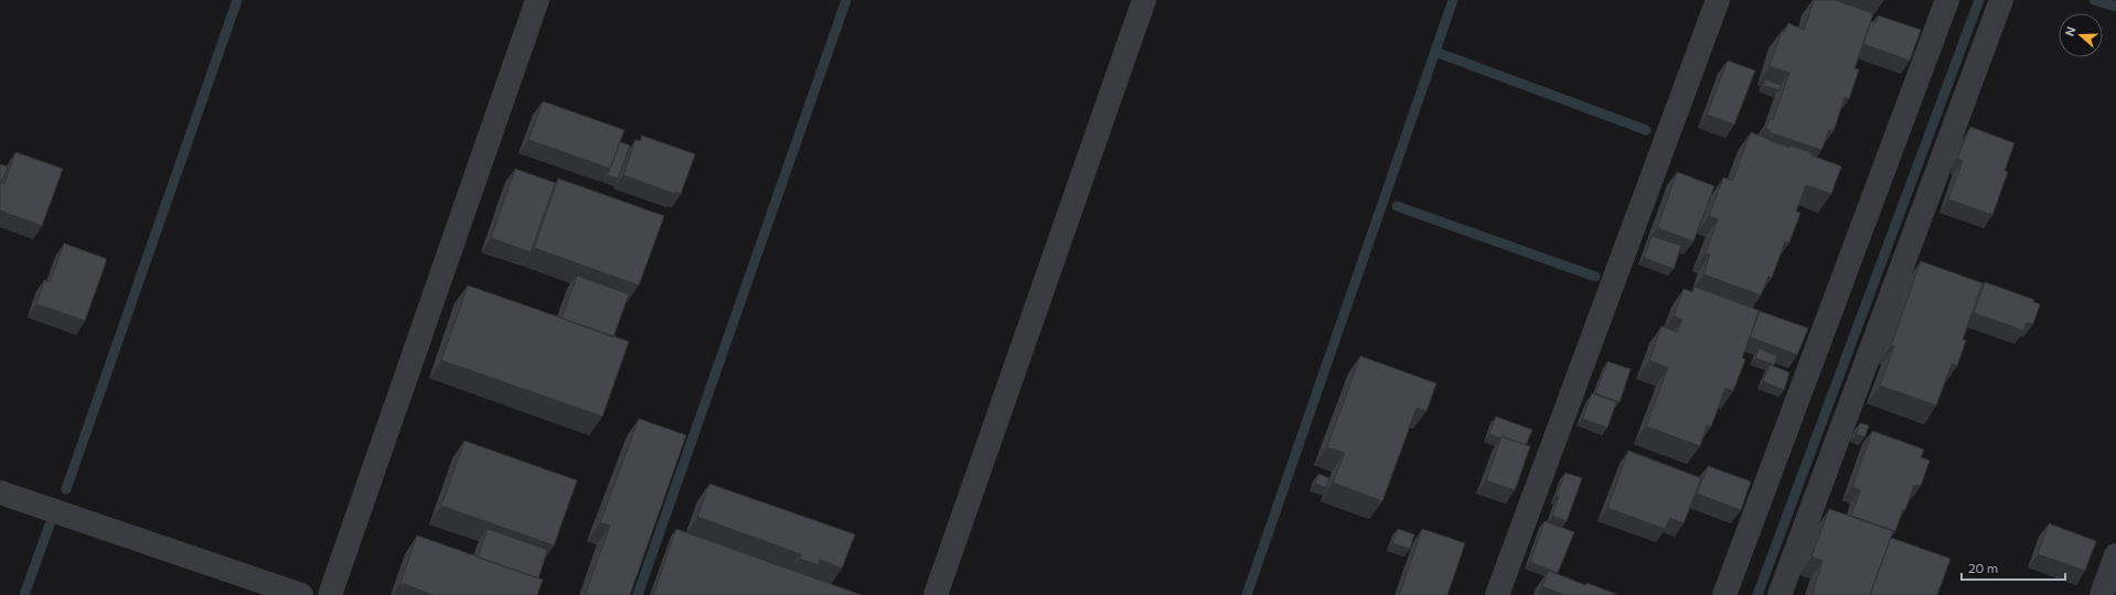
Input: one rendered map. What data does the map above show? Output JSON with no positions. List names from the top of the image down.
{
  "scale_bar": "20 m",
  "north": "left"
}
